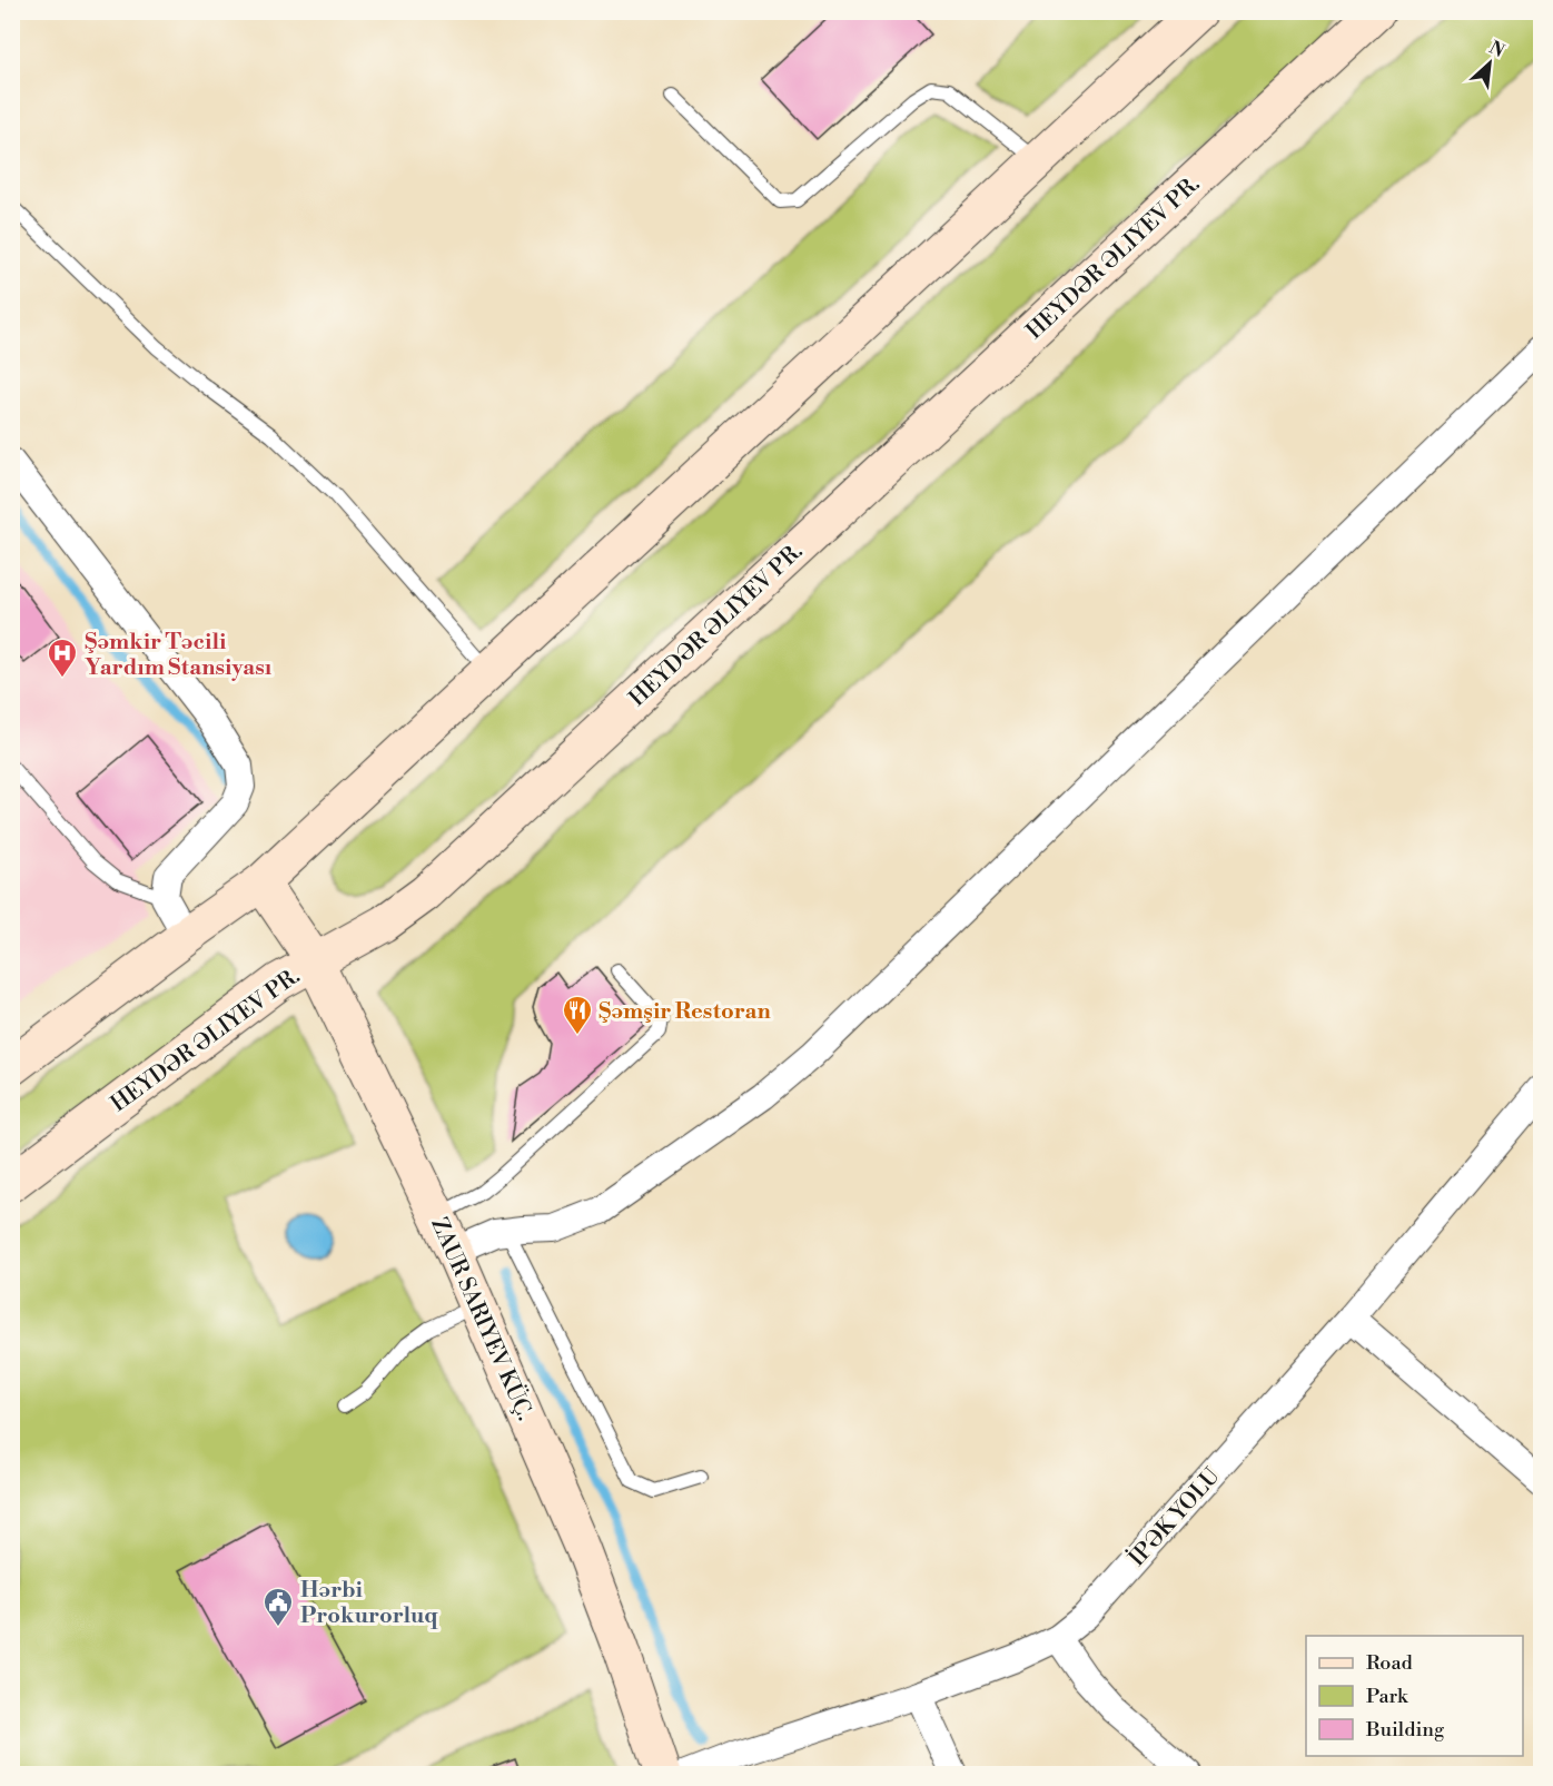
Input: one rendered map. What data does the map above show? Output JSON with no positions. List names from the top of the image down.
{
  "streets": {
    "main road": ["HEYDƏR ƏLIYEV PR."],
    "street": ["İPƏK YOLU"]
  },
  "places": {
    "hospital": ["Şəmkir Təcili Yardım Stansiyası"],
    "restaurant": ["Şəmşir Restoran"],
    "public building": ["Hərbi Prokurorluq"]
  },
  "legend": ["Road", "Park", "Building"],
  "north": "top right"
}
